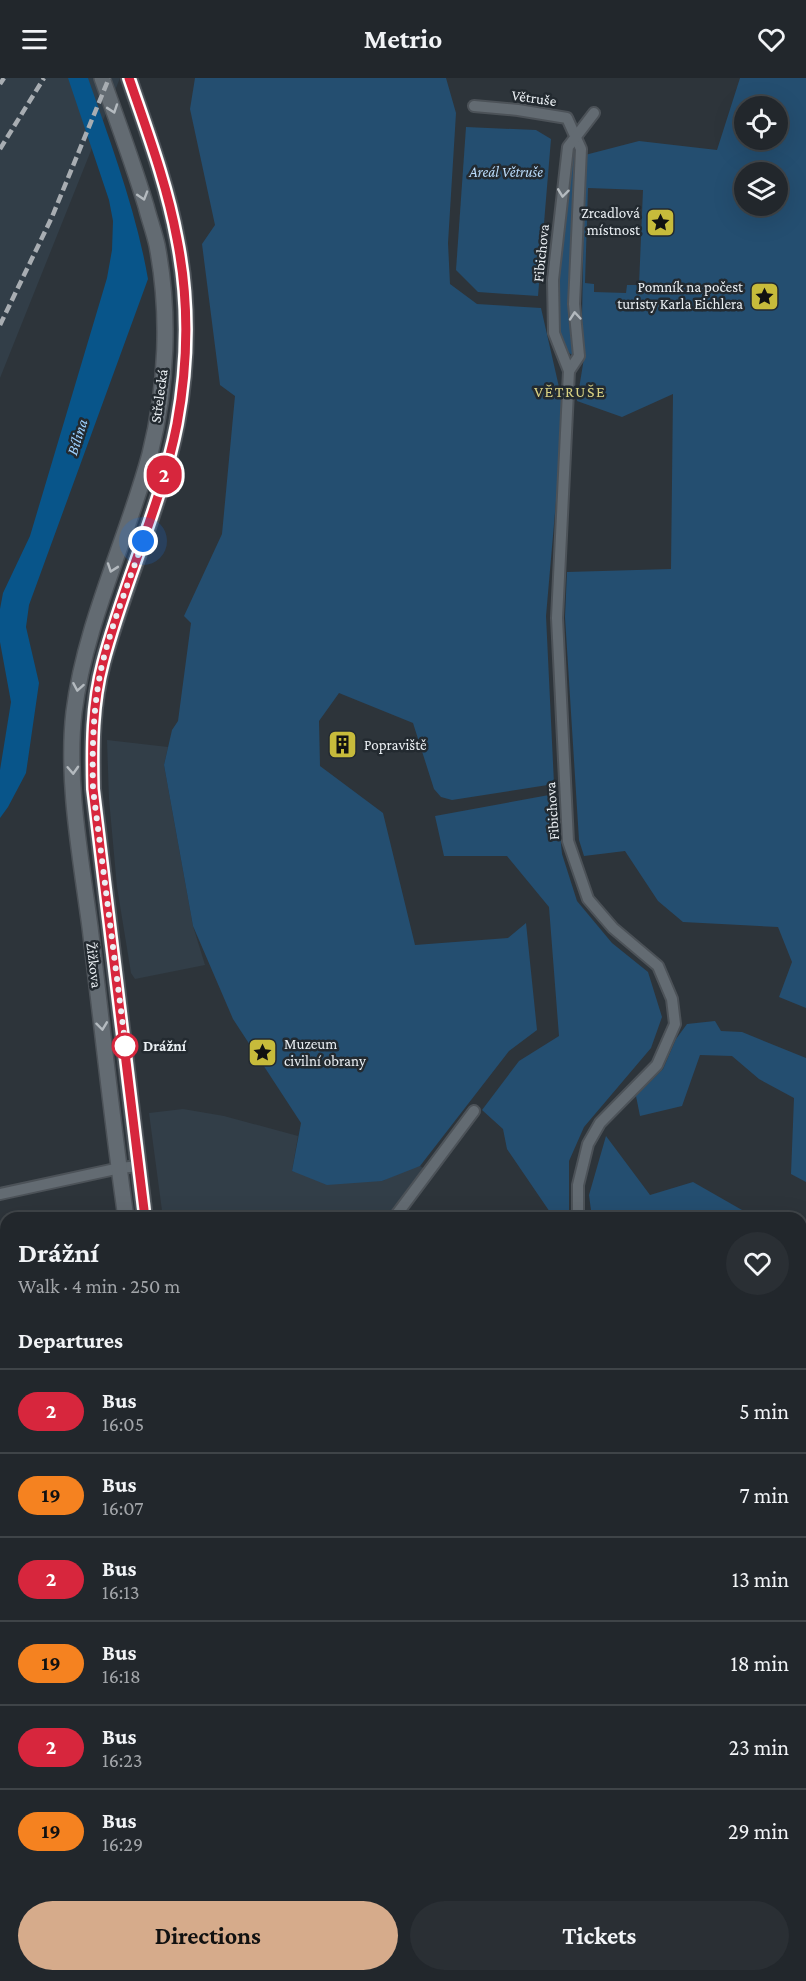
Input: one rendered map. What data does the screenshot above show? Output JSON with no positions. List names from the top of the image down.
{
  "streets": {
    "main road": ["Střelecká", "Žižkova"],
    "street": ["Větruše", "Fibichova"]
  },
  "crossings": [
    ["Větruše", "Fibichova"],
    ["Střelecká", "Žižkova"]
  ],
  "districts": ["VĚTRUŠE"],
  "water": ["Bílina"],
  "parks": ["Areál Větruše"],
  "places": {
    "place": ["Zrcadlová místnost", "Pomník na počest turisty Karla Eichlera", "Muzeum civilní obrany"],
    "building": ["Popraviště"],
    "other": ["Drážní"]
  },
  "lines": ["bus line 2"],
  "page": {
    "header": "Metrio",
    "on_map": "2",
    "heading": [
      ["Drážní", "Walk · 4 min · 250 m"],
      "Departures"
    ],
    "list": [
      {
        "mark": "2",
        "name": "Bus",
        "note": "16:05",
        "value": "5 min"
      },
      {
        "mark": "19",
        "name": "Bus",
        "note": "16:07",
        "value": "7 min"
      },
      {
        "mark": "2",
        "name": "Bus",
        "note": "16:13",
        "value": "13 min"
      },
      {
        "mark": "19",
        "name": "Bus",
        "note": "16:18",
        "value": "18 min"
      },
      {
        "mark": "2",
        "name": "Bus",
        "note": "16:23",
        "value": "23 min"
      },
      {
        "mark": "19",
        "name": "Bus",
        "note": "16:29",
        "value": "29 min"
      }
    ],
    "buttons": ["Directions", "Tickets"]
  }
}
